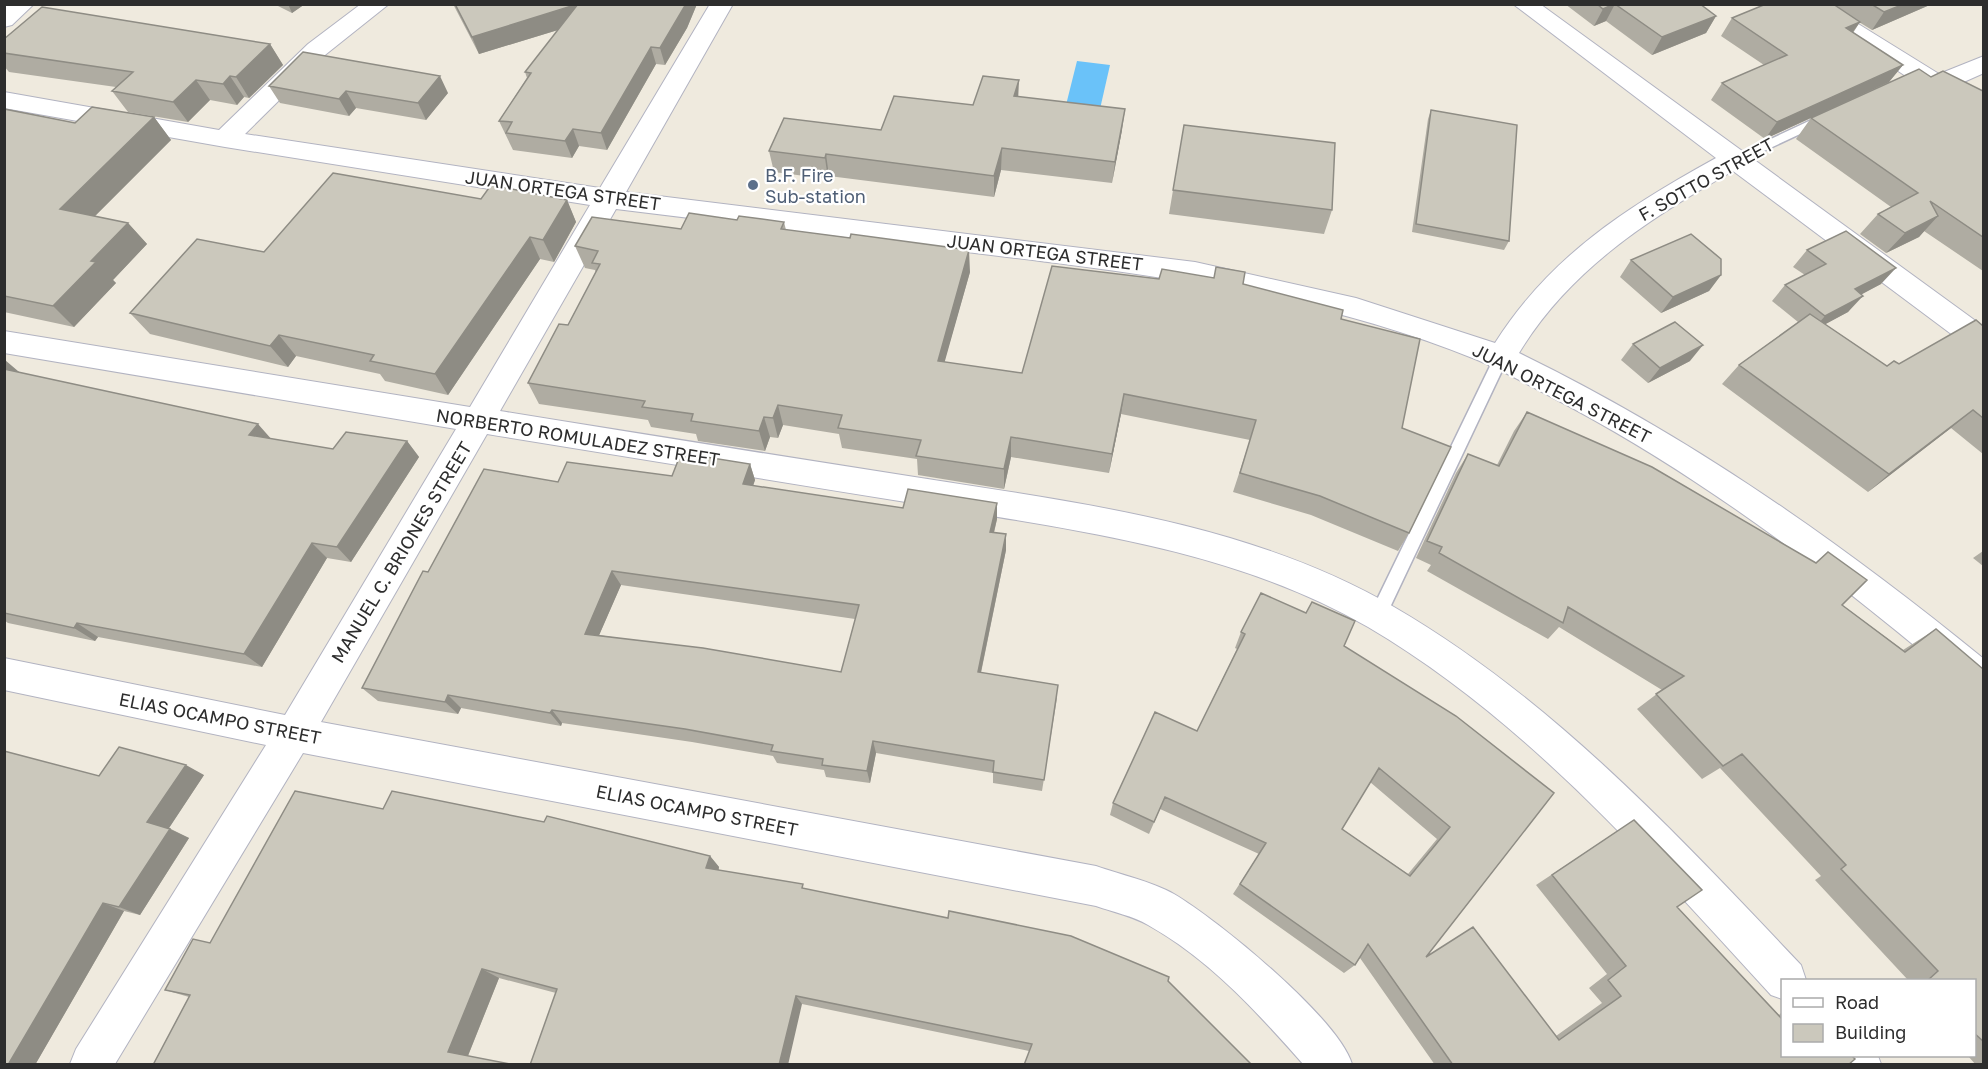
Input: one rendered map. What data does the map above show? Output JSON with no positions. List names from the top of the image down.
{
  "streets": {
    "street": [
      "F. SOTTO STREET",
      "JUAN ORTEGA STREET",
      "NORBERTO ROMULADEZ STREET",
      "MANUEL C. BRIONES STREET",
      "ELIAS OCAMPO STREET"
    ]
  },
  "crossings": [
    ["F. SOTTO STREET", "JUAN ORTEGA STREET"],
    ["F. SOTTO STREET", "NORBERTO ROMULADEZ STREET"],
    ["JUAN ORTEGA STREET", "MANUEL C. BRIONES STREET"],
    ["NORBERTO ROMULADEZ STREET", "MANUEL C. BRIONES STREET"],
    ["MANUEL C. BRIONES STREET", "ELIAS OCAMPO STREET"]
  ],
  "places": ["B.F. Fire Sub-station"],
  "legend": ["Road", "Building"]
}
